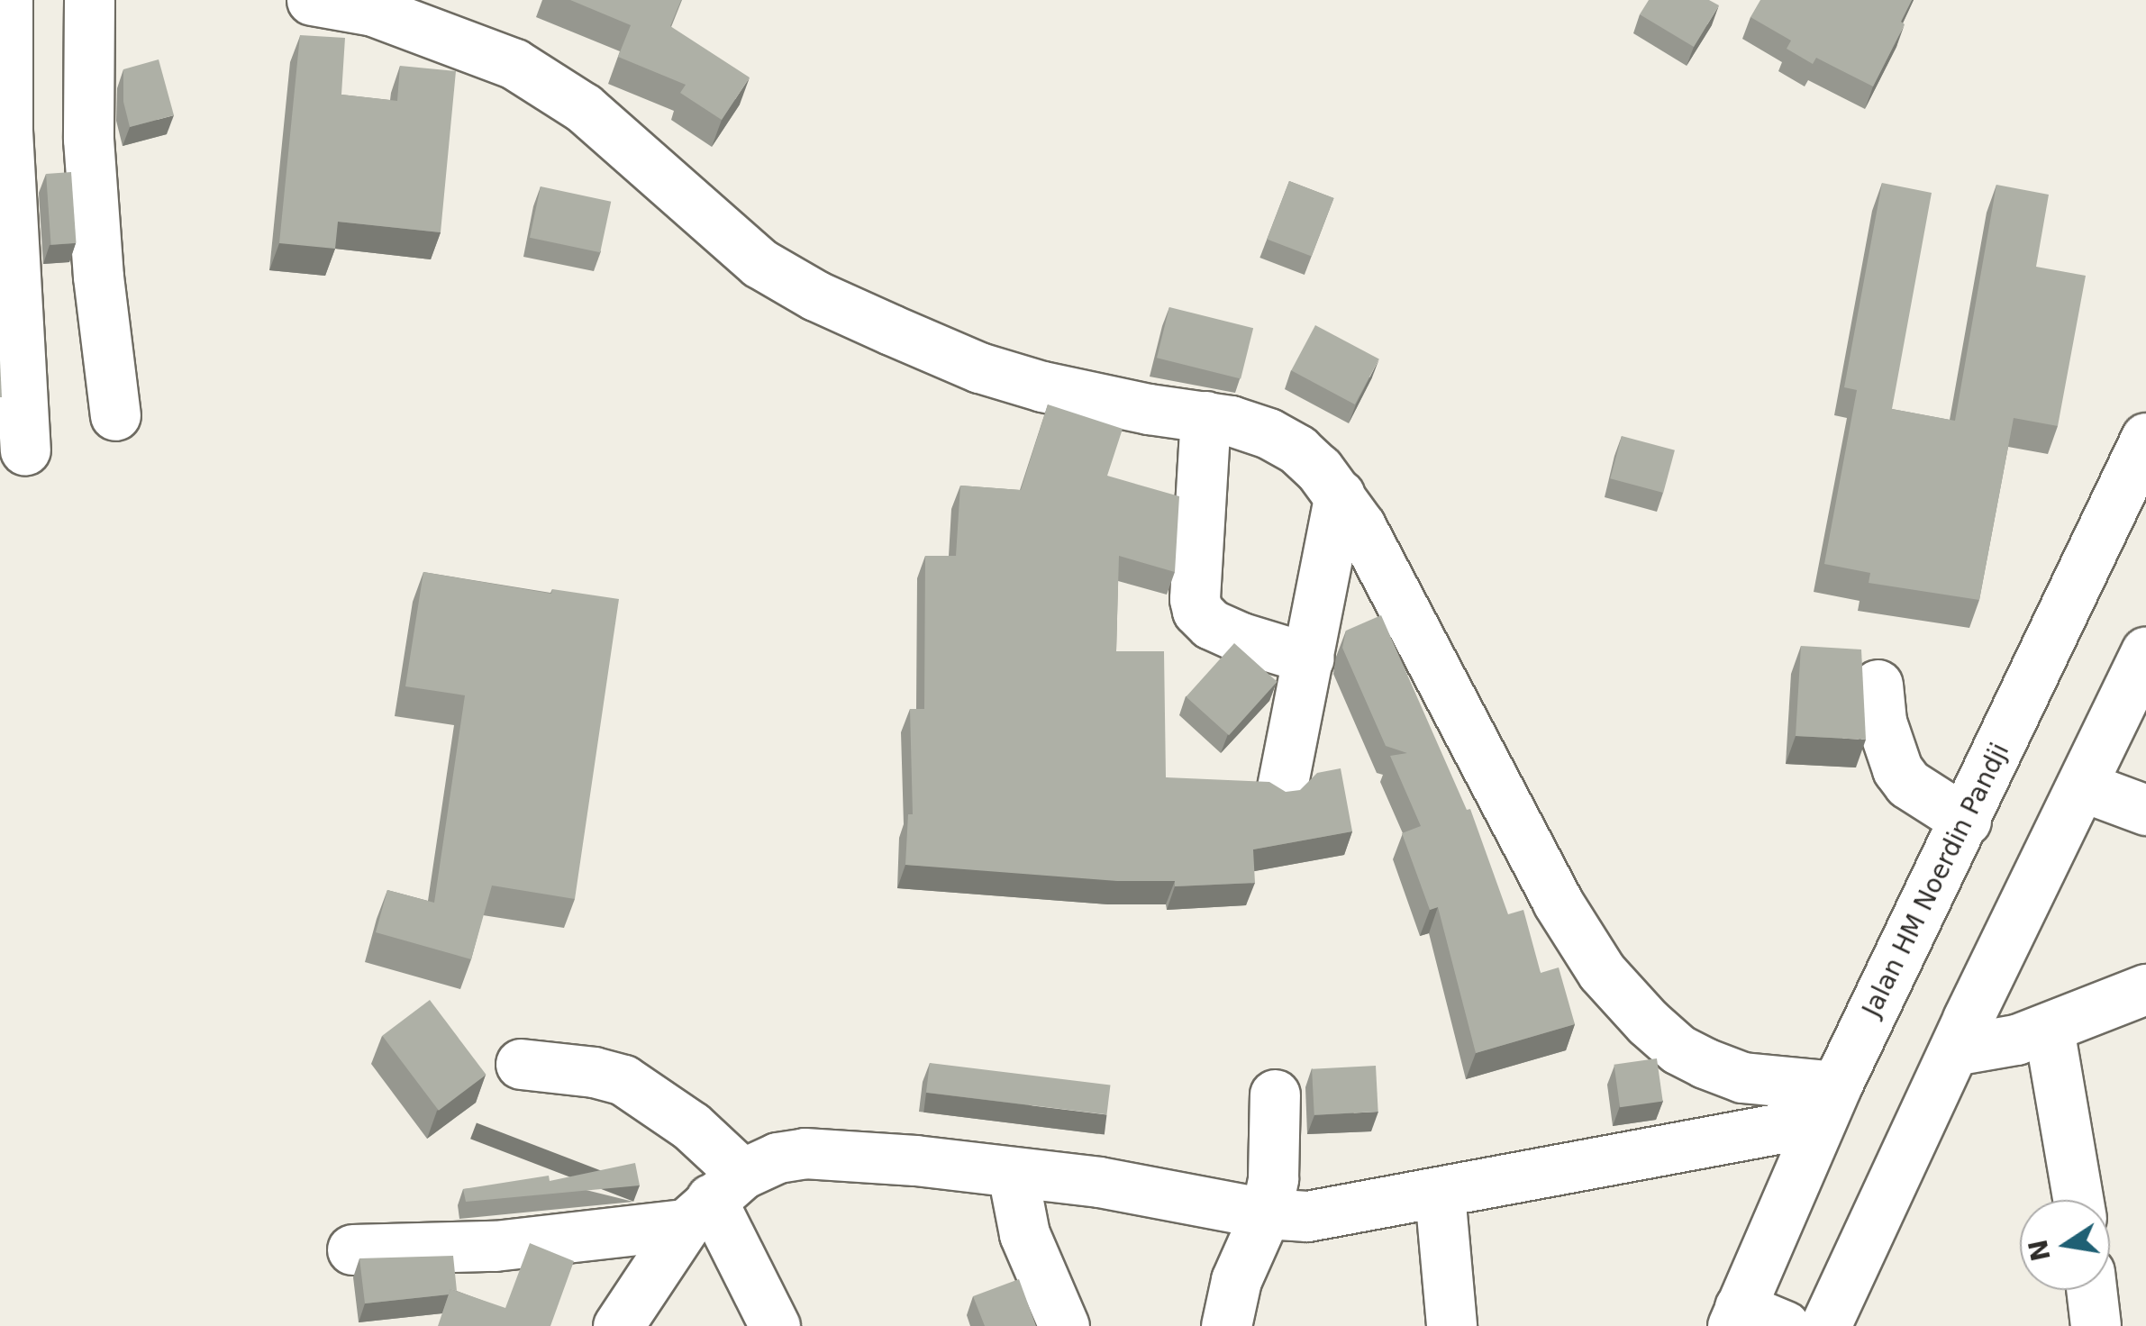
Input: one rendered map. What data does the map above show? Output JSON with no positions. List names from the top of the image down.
{
  "streets": {
    "street": ["Jalan HM Noerdin Pandji"]
  },
  "north": "left"
}
